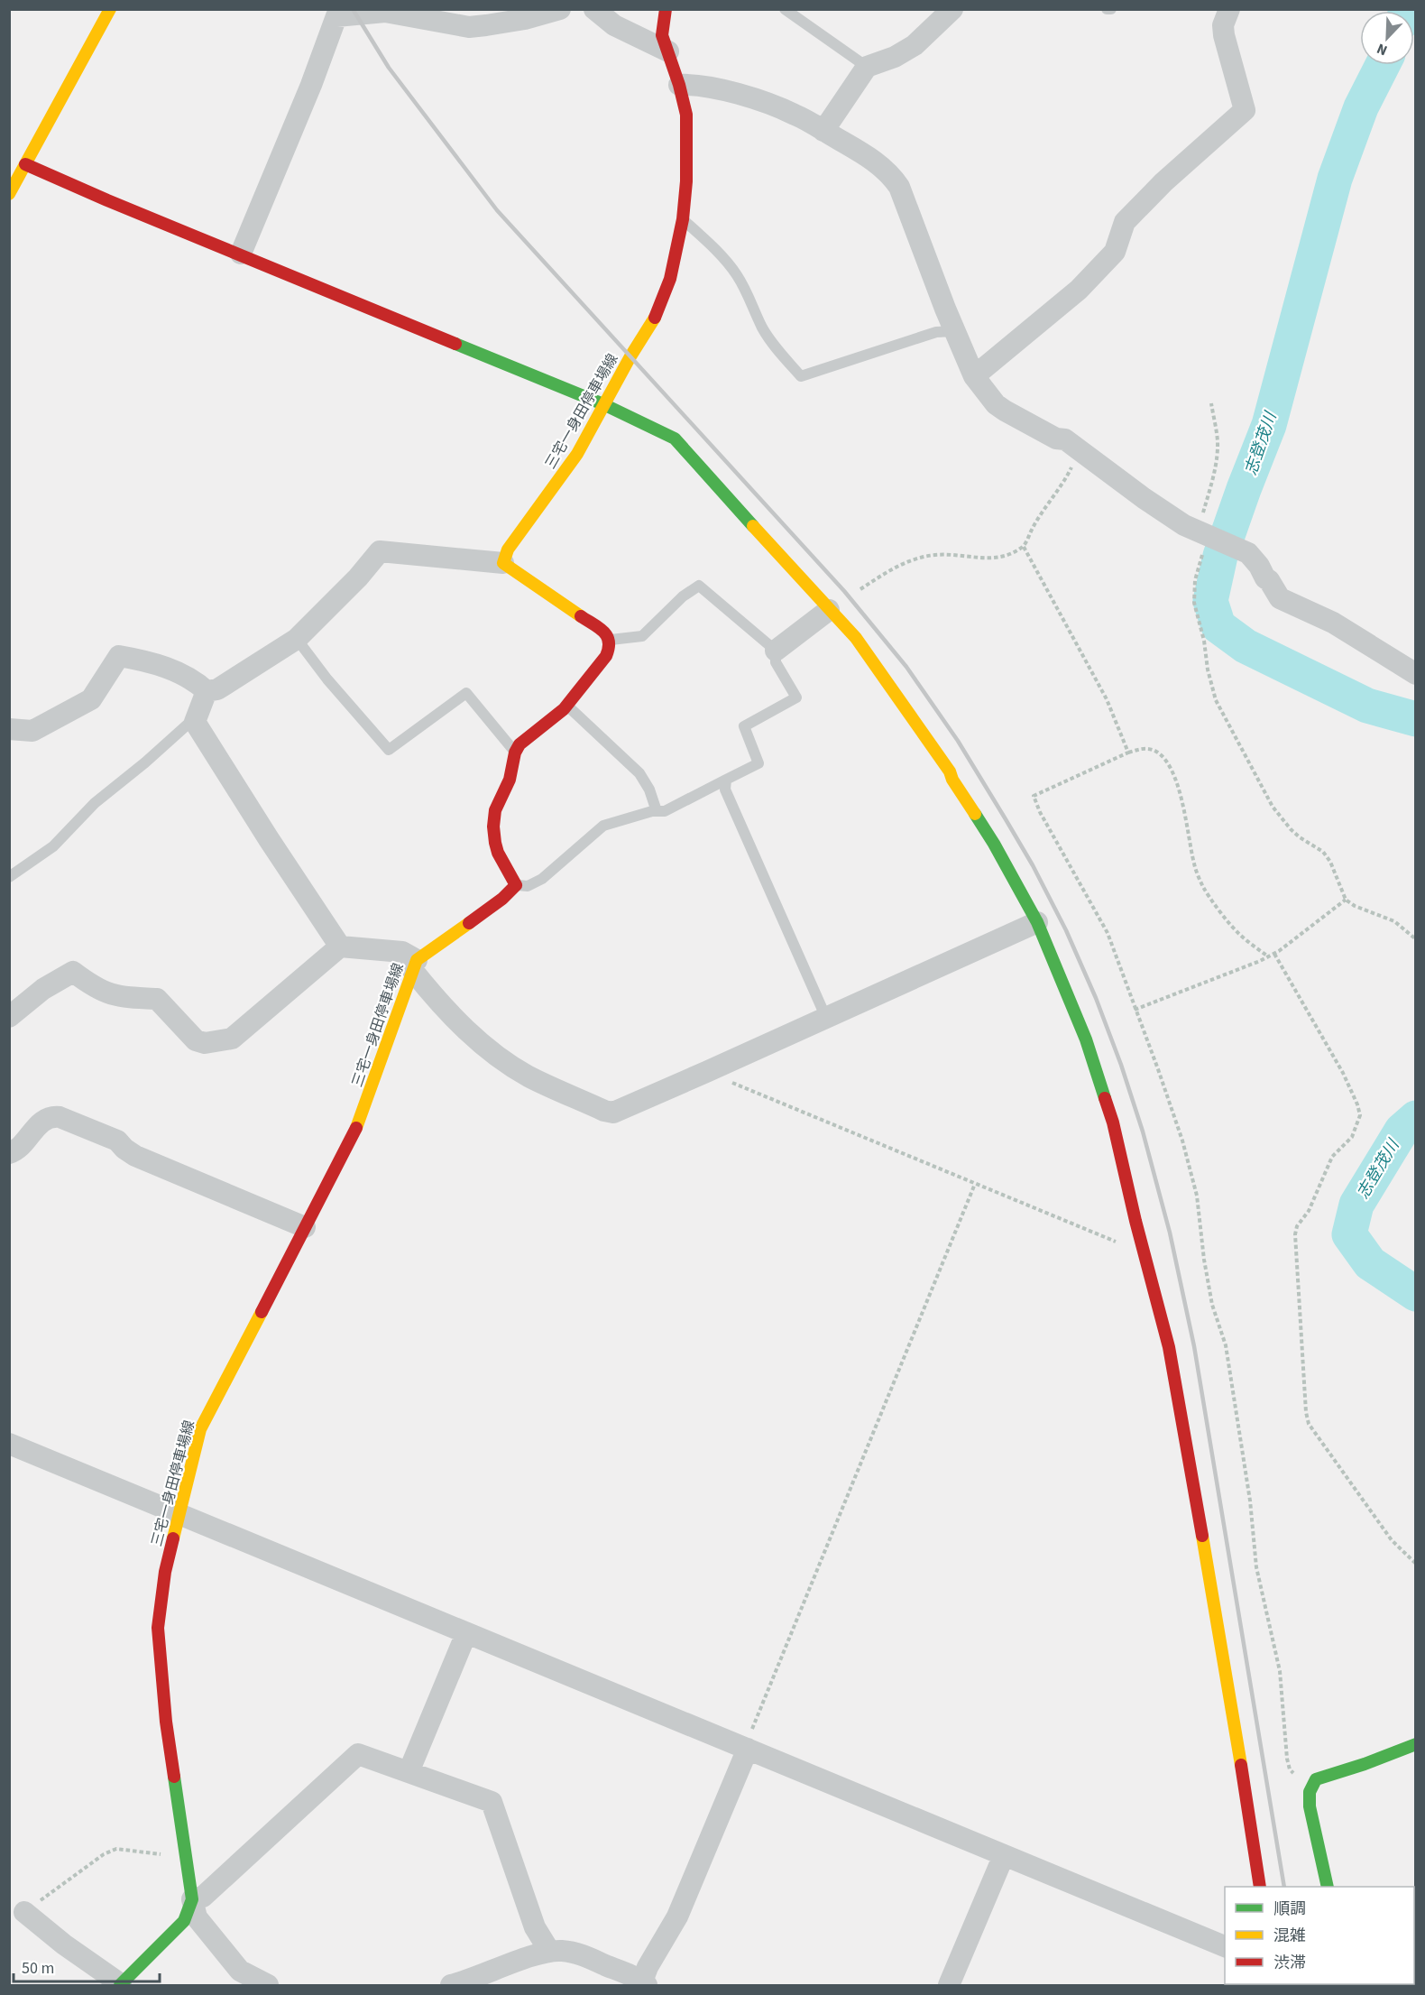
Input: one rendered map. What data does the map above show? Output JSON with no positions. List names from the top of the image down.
{
  "streets": {
    "street": ["三宅一身田停車場線"]
  },
  "water": ["志登茂川"],
  "legend": ["順調", "混雑", "渋滞"],
  "scale_bar": "50 m",
  "north": "bottom left"
}
